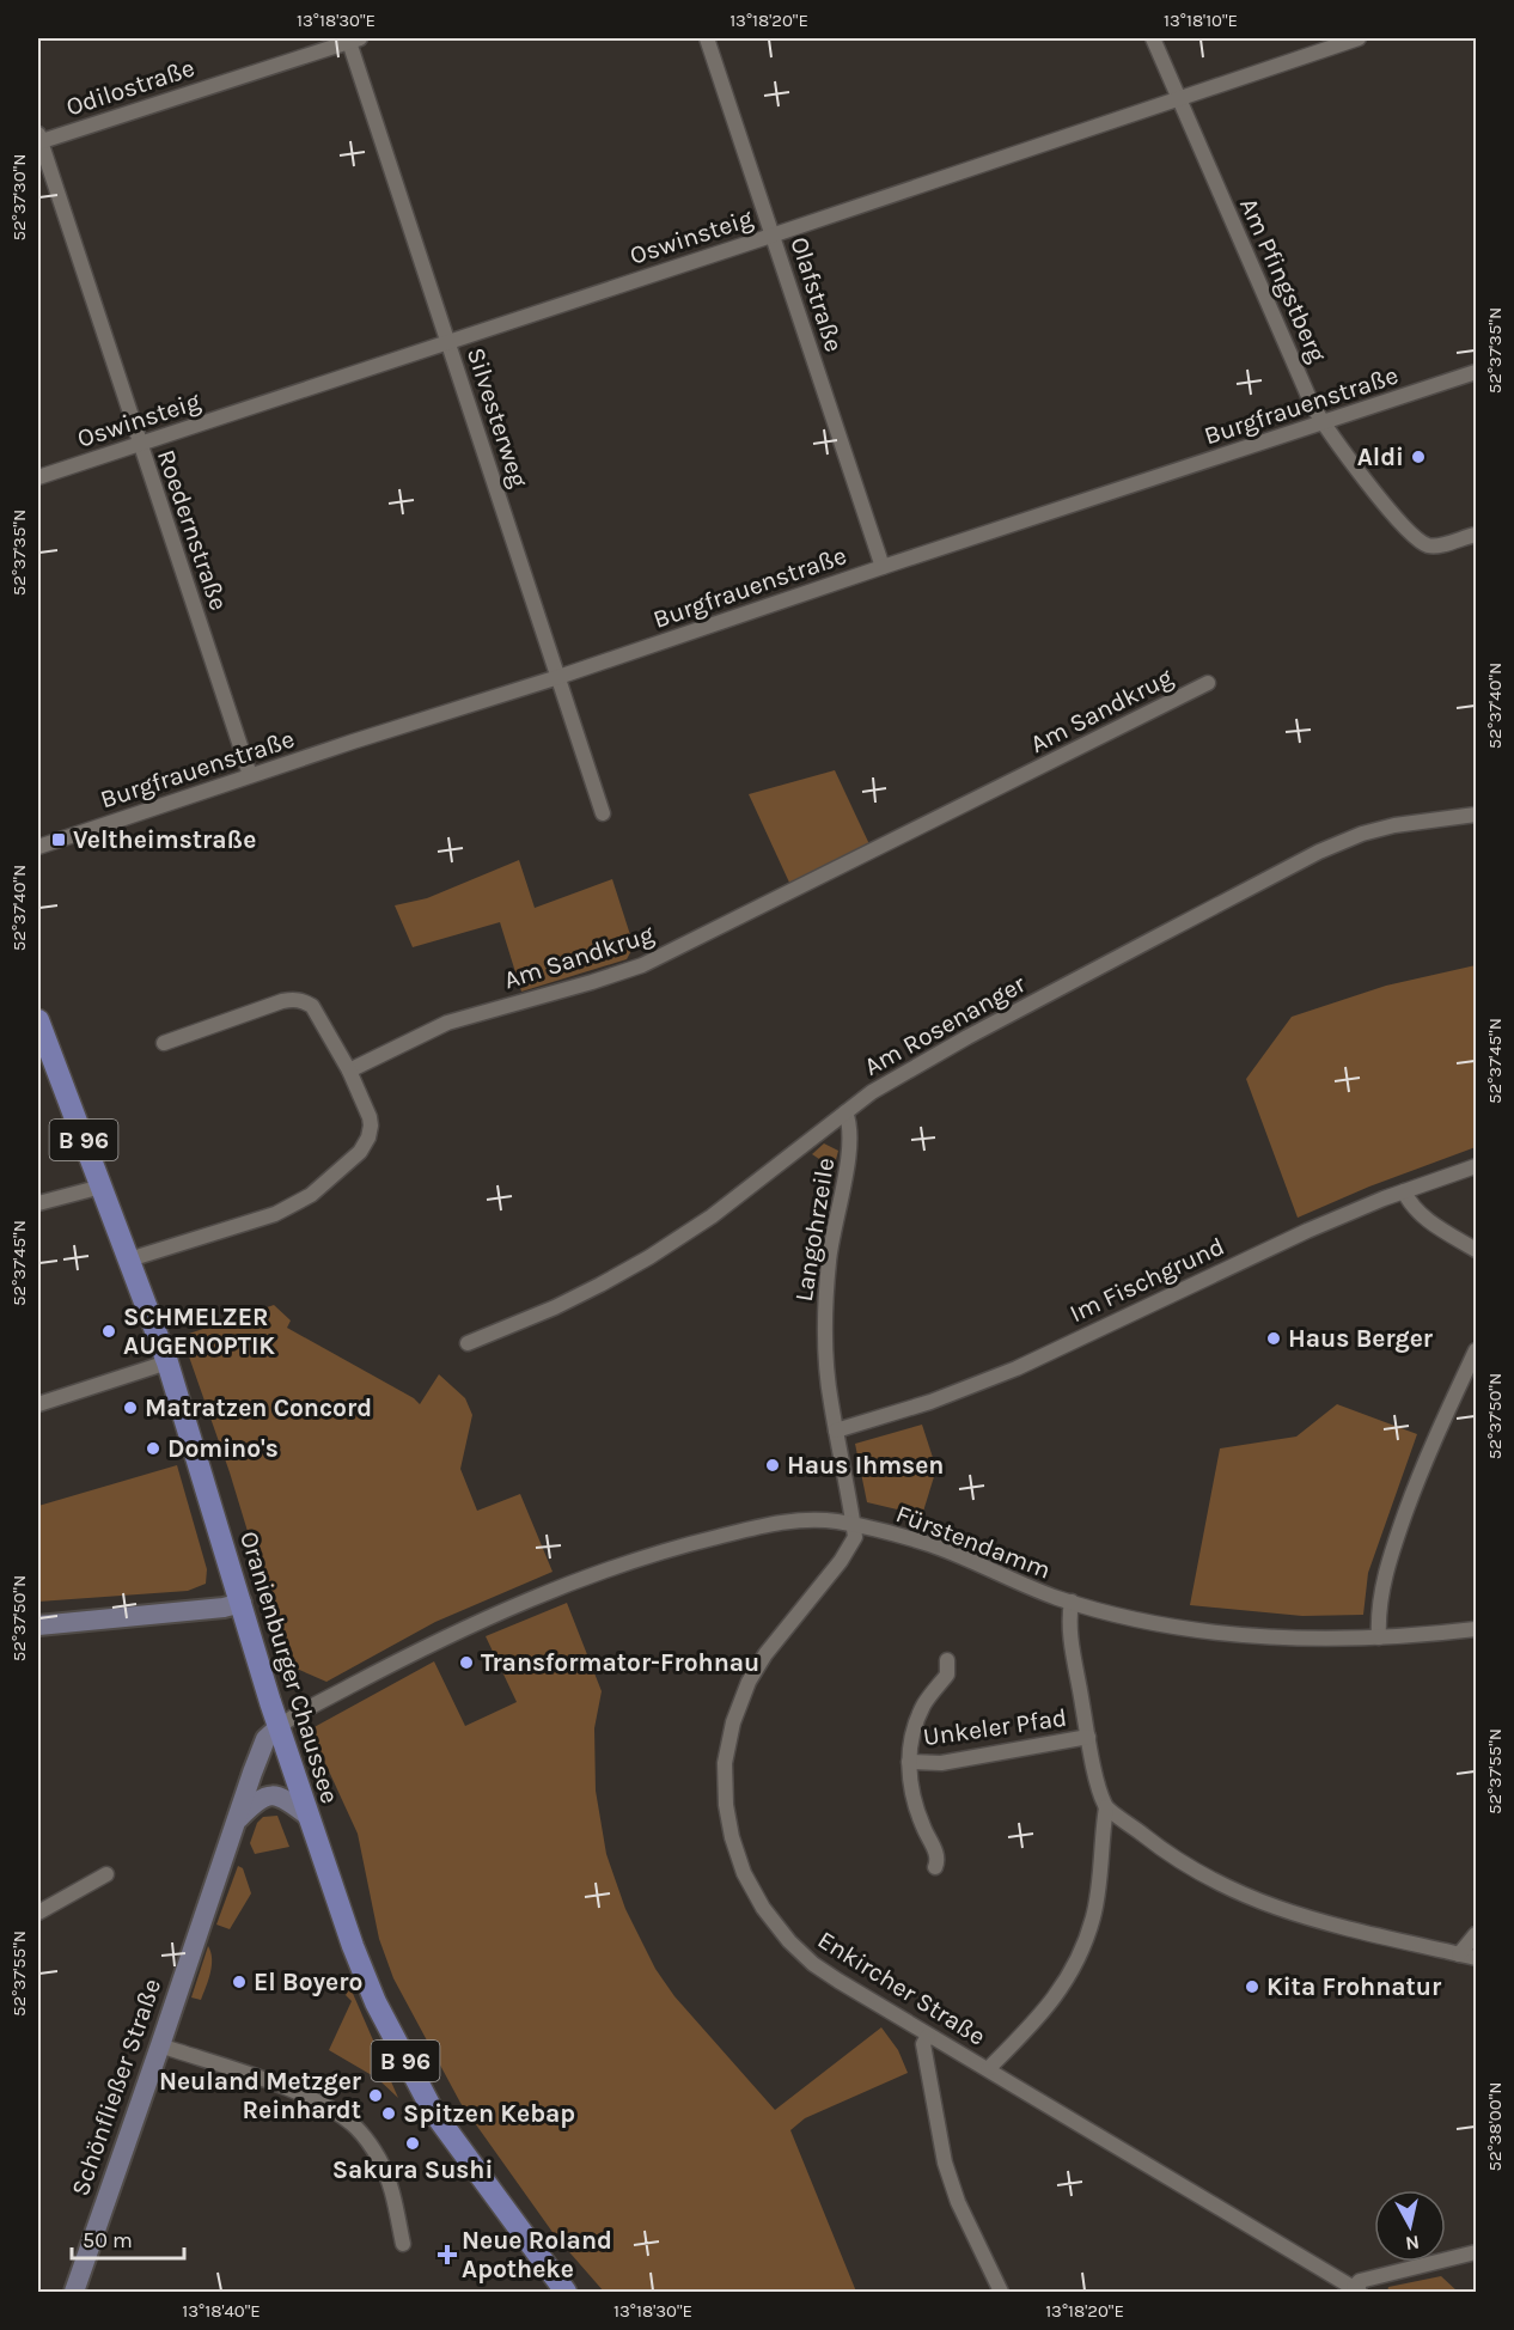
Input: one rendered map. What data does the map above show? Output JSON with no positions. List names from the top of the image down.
{
  "streets": {
    "main road": ["B 96", "Oranienburger Chaussee", "Schönfließer Straße"],
    "street": [
      "Odilostraße",
      "Oswinsteig",
      "Am Pfingstberg",
      "Olafstraße",
      "Burgfrauenstraße",
      "Silvesterweg",
      "Roedernstraße",
      "Am Sandkrug",
      "Am Rosenanger",
      "Langohrzeile",
      "Im Fischgrund",
      "Fürstendamm",
      "Unkeler Pfad",
      "Enkircher Straße"
    ]
  },
  "crossings": [
    ["Odilostraße", "Silvesterweg"],
    ["Odilostraße", "Roedernstraße"],
    ["Oswinsteig", "Am Pfingstberg"],
    ["Oswinsteig", "Olafstraße"],
    ["Oswinsteig", "Silvesterweg"],
    ["Oswinsteig", "Roedernstraße"],
    ["Am Pfingstberg", "Burgfrauenstraße"],
    ["Olafstraße", "Burgfrauenstraße"],
    ["Burgfrauenstraße", "Silvesterweg"],
    ["Burgfrauenstraße", "Roedernstraße"],
    ["Am Rosenanger", "Langohrzeile"],
    ["Langohrzeile", "Im Fischgrund"],
    ["Langohrzeile", "Fürstendamm"],
    ["Langohrzeile", "Enkircher Straße"],
    ["Fürstendamm", "Oranienburger Chaussee"],
    ["Fürstendamm", "Enkircher Straße"],
    ["Fürstendamm", "Schönfließer Straße"],
    ["Oranienburger Chaussee", "Schönfließer Straße"]
  ],
  "places": {
    "other": [
      "Aldi",
      "SCHMELZER AUGENOPTIK",
      "Haus Berger",
      "Matratzen Concord",
      "Domino's",
      "Haus Ihmsen",
      "Transformator-Frohnau",
      "El Boyero",
      "Kita Frohnatur",
      "Neuland Metzger Reinhardt",
      "Spitzen Kebap",
      "Sakura Sushi"
    ],
    "transit": ["Veltheimstraße"],
    "health": ["Neue Roland Apotheke"]
  },
  "scale_bar": "50 m",
  "north": "bottom",
  "coordinates": [
    "13°18'30\"E",
    "13°18'20\"E",
    "13°18'10\"E",
    "52°37'30\"N",
    "52°37'35\"N",
    "52°37'40\"N",
    "52°37'45\"N",
    "52°37'50\"N",
    "52°37'55\"N",
    "52°38'00\"N",
    "13°18'40\"E"
  ]
}
